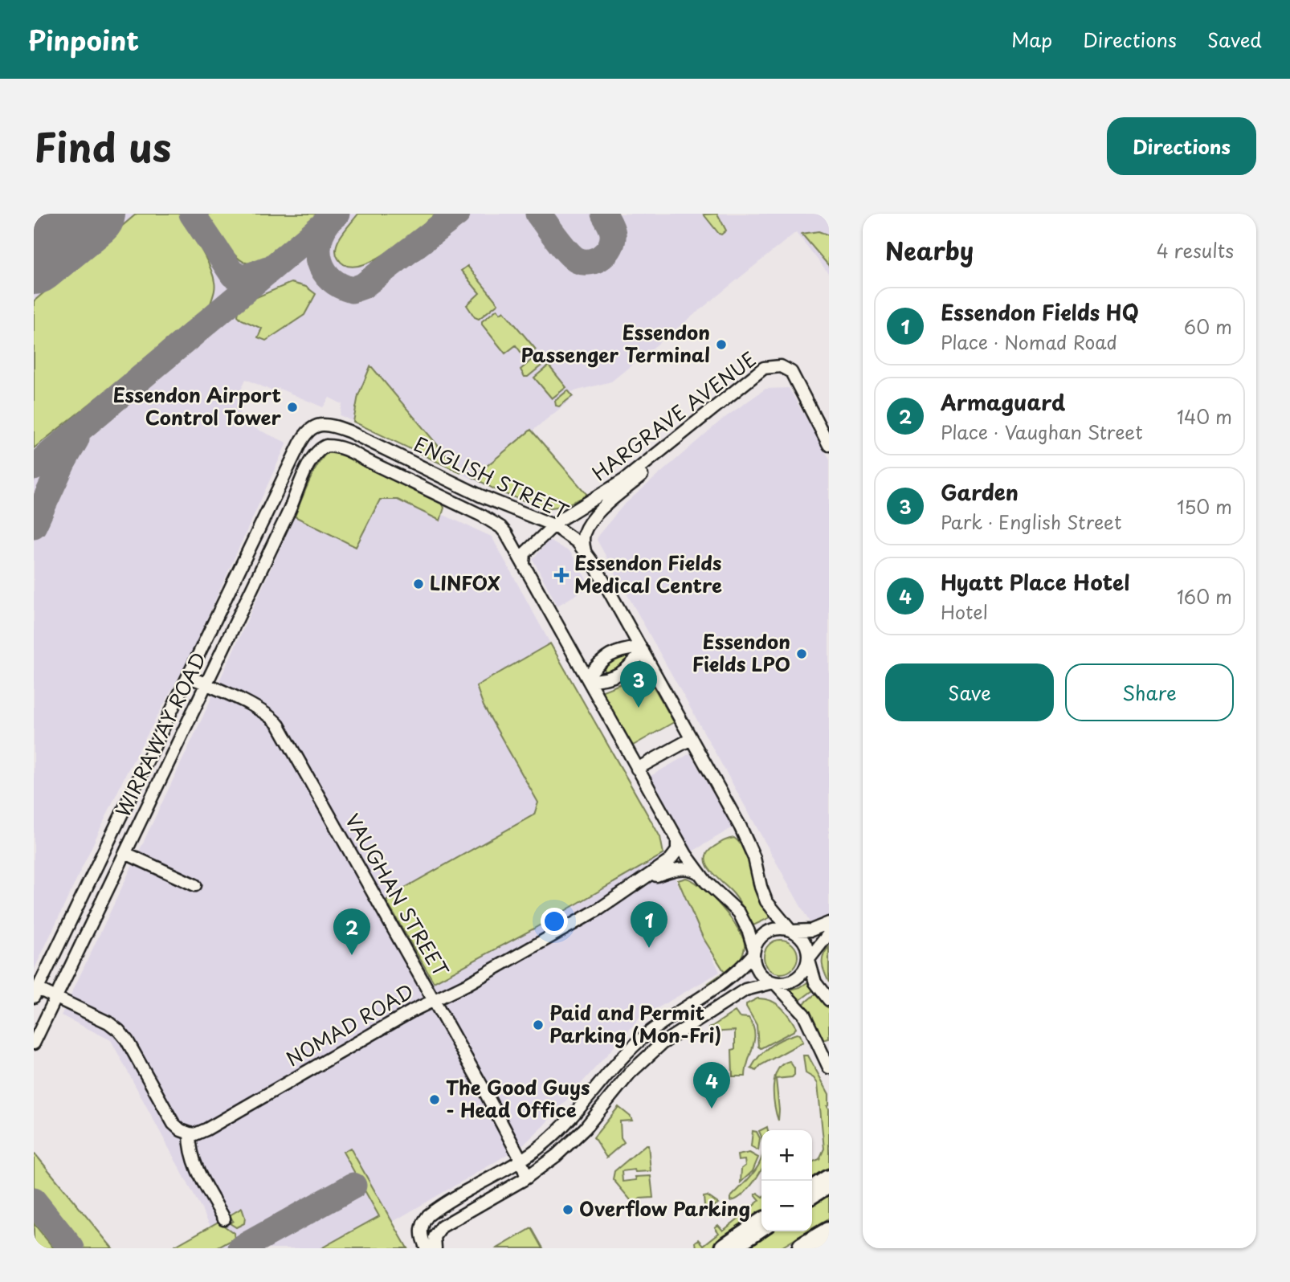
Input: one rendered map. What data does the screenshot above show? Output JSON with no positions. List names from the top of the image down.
{
  "streets": {
    "street": [
      "HARGRAVE AVENUE",
      "ENGLISH STREET",
      "WIRRAWAY ROAD",
      "VAUGHAN STREET",
      "NOMAD ROAD"
    ]
  },
  "crossings": [
    ["HARGRAVE AVENUE", "ENGLISH STREET"],
    ["ENGLISH STREET", "WIRRAWAY ROAD"],
    ["ENGLISH STREET", "NOMAD ROAD"],
    ["WIRRAWAY ROAD", "VAUGHAN STREET"],
    ["VAUGHAN STREET", "NOMAD ROAD"]
  ],
  "places": {
    "other": [
      "Essendon Passenger Terminal",
      "Essendon Airport Control Tower",
      "LINFOX",
      "Essendon Fields LPO",
      "Paid and Permit Parking (Mon-Fri)",
      "The Good Guys - Head Office",
      "Overflow Parking"
    ],
    "health": ["Essendon Fields Medical Centre"]
  },
  "page": {
    "header": "Pinpoint",
    "nav": ["Map", "Directions", "Saved"],
    "title": "Find us",
    "buttons": [
      "Directions",
      ["Save", "Share"]
    ],
    "heading": ["Nearby", "4 results"],
    "list": [
      {
        "mark": "1",
        "name": "Essendon Fields HQ",
        "note": "Place · Nomad Road",
        "value": "60 m"
      },
      {
        "mark": "2",
        "name": "Armaguard",
        "note": "Place · Vaughan Street",
        "value": "140 m"
      },
      {
        "mark": "3",
        "name": "Garden",
        "note": "Park · English Street",
        "value": "150 m"
      },
      {
        "mark": "4",
        "name": "Hyatt Place Hotel",
        "note": "Hotel",
        "value": "160 m"
      }
    ],
    "pins": [
      "3",
      "1",
      "2",
      "4"
    ],
    "map_buttons": ["+", "−"]
  }
}
